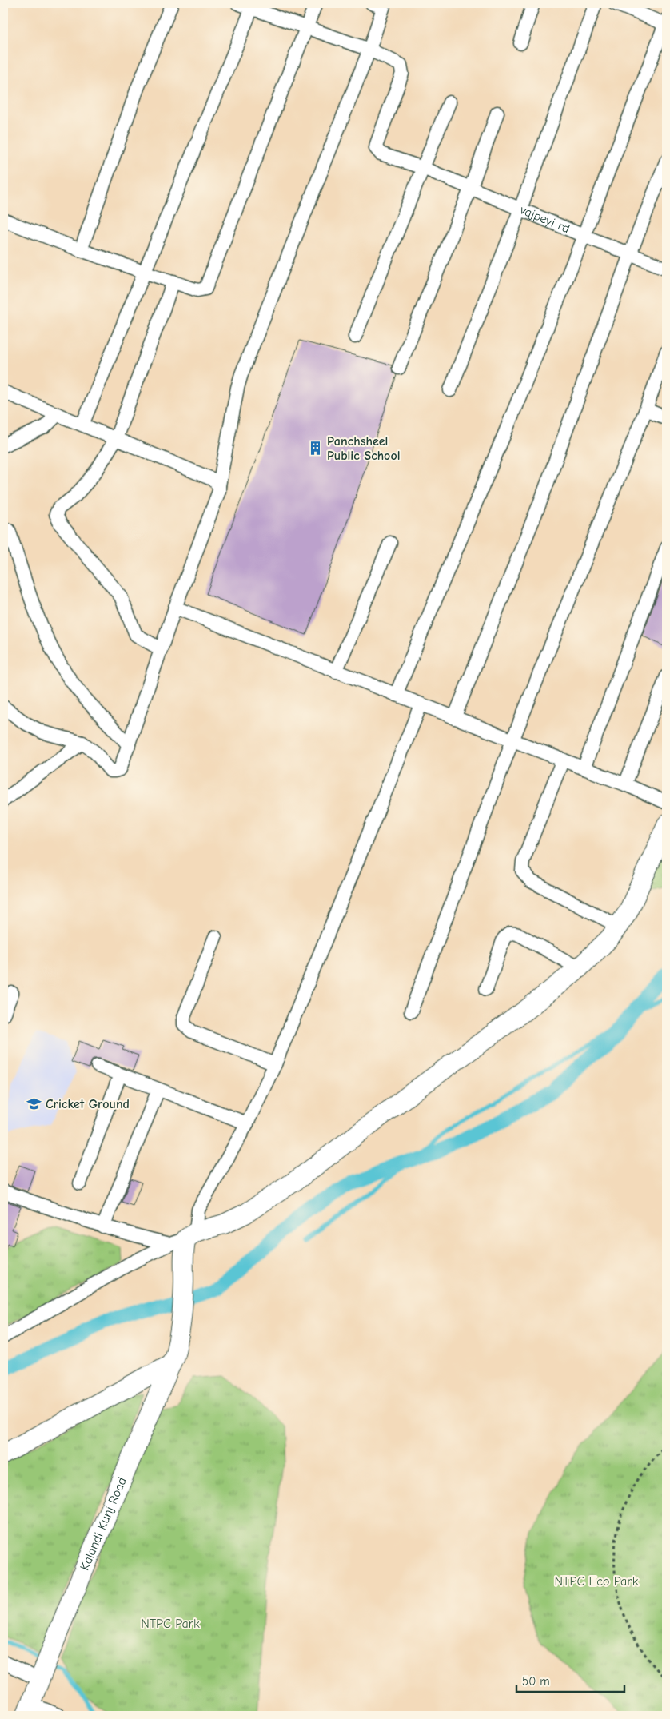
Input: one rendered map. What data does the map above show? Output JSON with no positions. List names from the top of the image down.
{
  "streets": {
    "street": ["vajpeyi rd", "Kalandi Kunj Road"]
  },
  "parks": ["NTPC Eco Park", "NTPC Park"],
  "places": {
    "building": ["Panchsheel Public School"],
    "school or university": ["Cricket Ground"]
  },
  "scale_bar": "50 m"
}
